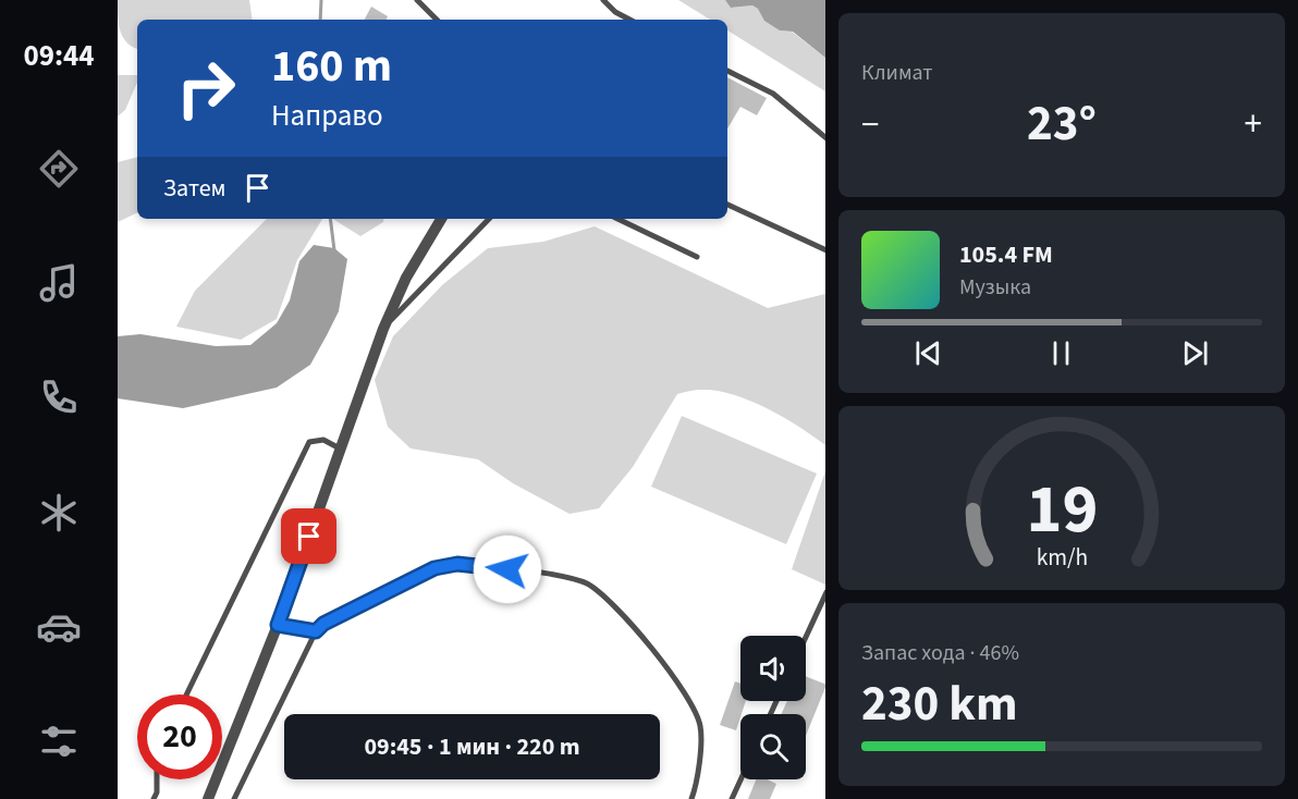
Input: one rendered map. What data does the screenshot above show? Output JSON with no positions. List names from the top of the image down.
{
  "page": {
    "tabs": "09:44",
    "tile": [
      "Климат",
      ["Запас хода · 46%", "230 km"]
    ],
    "turn": ["160 m", "Направо"],
    "heat": ["−", "23°", "+"],
    "then": "Затем",
    "song": ["105.4 FM", "Музыка"],
    "limit": "20",
    "trip": "09:45 · 1 мин · 220 m",
    "gauge": ["19", "km/h"]
  }
}
